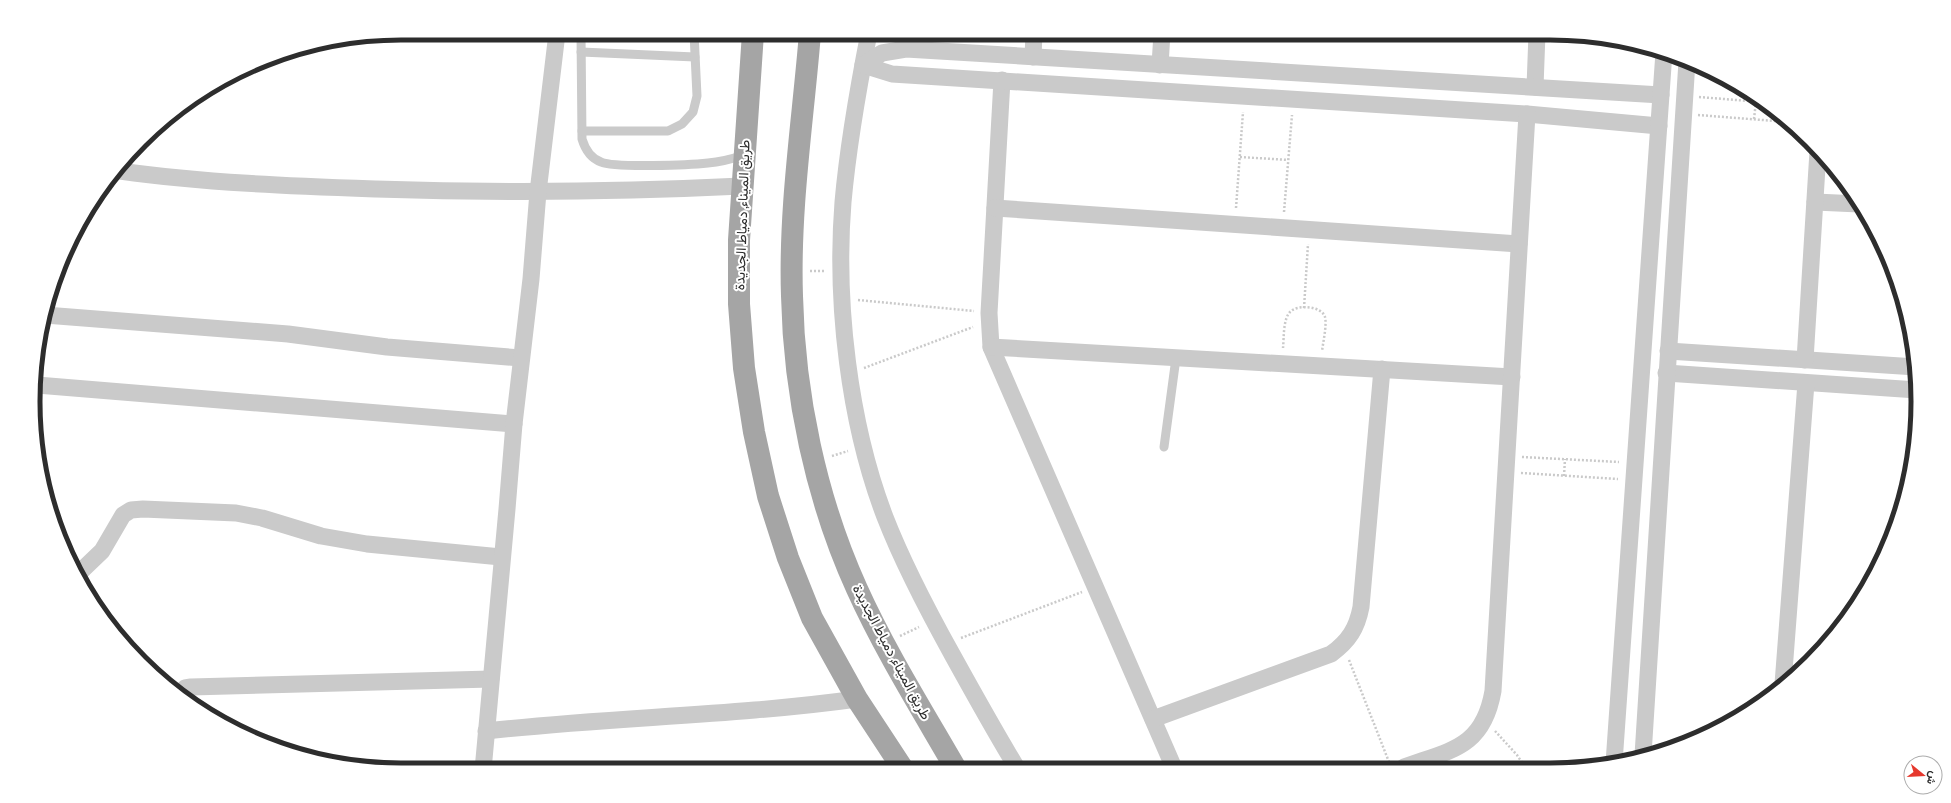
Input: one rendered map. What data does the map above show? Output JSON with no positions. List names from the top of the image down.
{
  "streets": {
    "main road": ["طريق الميناء, دمياط الجديدة"]
  },
  "north": "right"
}
